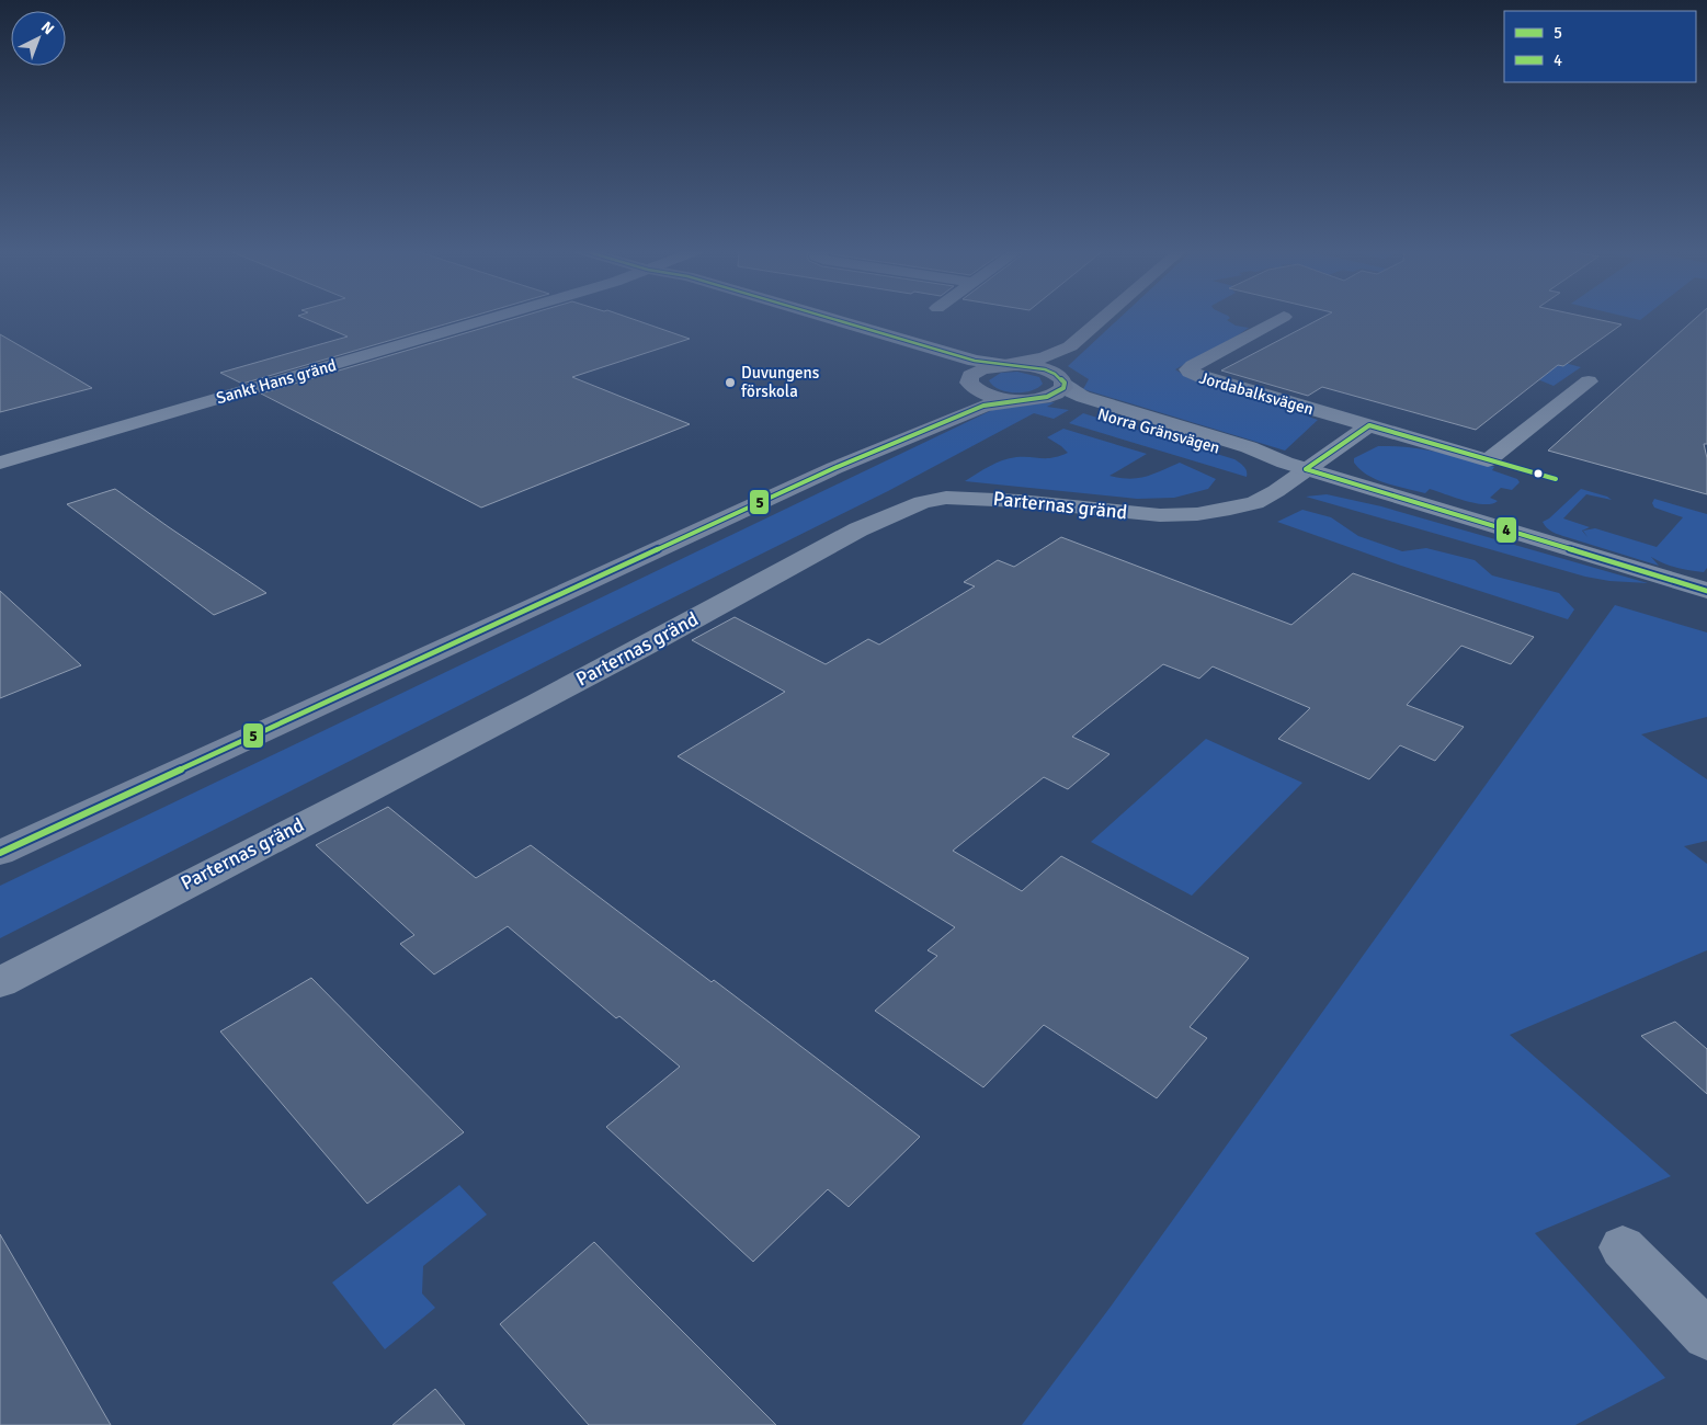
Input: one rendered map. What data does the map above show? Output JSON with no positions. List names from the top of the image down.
{
  "streets": {
    "street": [
      "Sankt Hans gränd",
      "Jordabalksvägen",
      "Norra Gränsvägen",
      "Parternas gränd"
    ]
  },
  "crossings": [
    ["Norra Gränsvägen", "Parternas gränd"]
  ],
  "places": ["Duvungens förskola"],
  "lines": ["transit line 5", "transit line 4"],
  "legend": ["5", "4"],
  "north": "top right"
}
